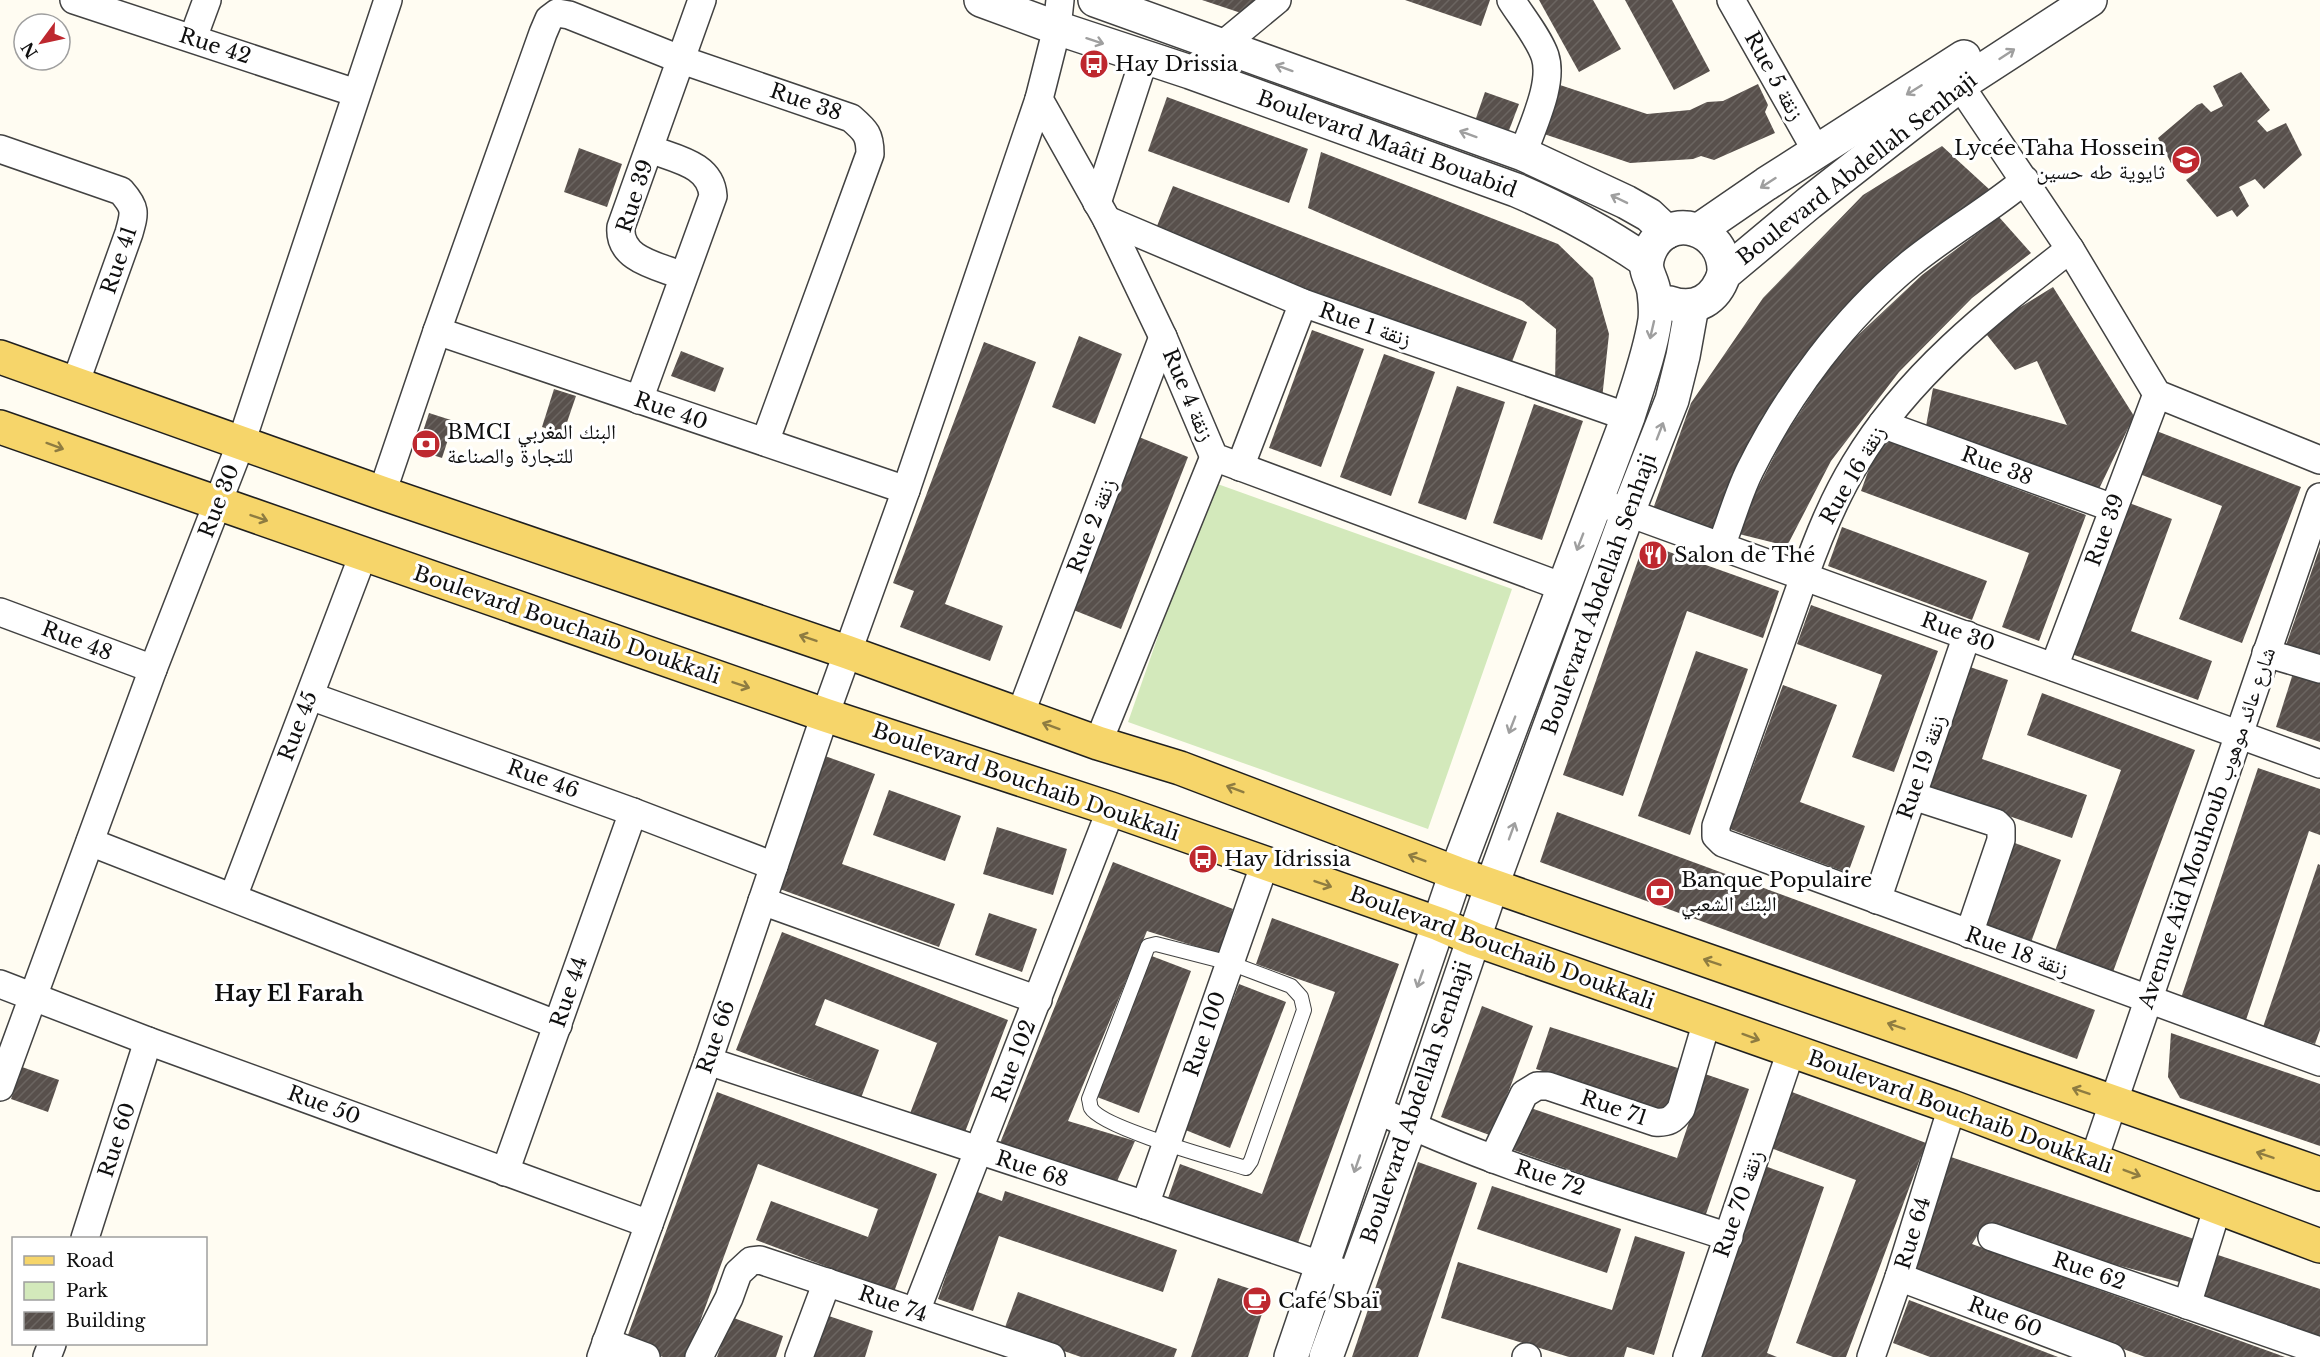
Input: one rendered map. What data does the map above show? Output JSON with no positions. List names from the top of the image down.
{
  "streets": {
    "main road": ["Boulevard Bouchaib Doukkali"],
    "street": [
      "Rue 42",
      "Rue 5 زنقة",
      "Rue 38",
      "Boulevard Maâti Bouabid",
      "Boulevard Abdellah Senhaji",
      "Rue 39",
      "Rue 41",
      "Rue 1 زنقة",
      "Rue 4 زنقة",
      "Rue 40",
      "Rue 16 زنقة",
      "Rue 30",
      "Rue 2 زنقة",
      "Rue 48",
      "Rue 45",
      "Rue 19 زنقة",
      "Rue 46",
      "Avenue Aïd Mouhoub شارع عائد موهوب",
      "Rue 18 زنقة",
      "Rue 44",
      "Rue 100",
      "Rue 66",
      "Rue 102",
      "Rue 50",
      "Rue 71",
      "Rue 60",
      "Rue 68",
      "Rue 72",
      "Rue 70 زنقة",
      "Rue 64",
      "Rue 62",
      "Rue 74"
    ]
  },
  "crossings": [
    ["Rue 42", "Rue 30"],
    ["Rue 5 زنقة", "Boulevard Abdellah Senhaji"],
    ["Rue 38", "Rue 39"],
    ["Rue 38", "Rue 40"],
    ["Rue 38", "Rue 16 زنقة"],
    ["Boulevard Maâti Bouabid", "Boulevard Abdellah Senhaji"],
    ["Boulevard Abdellah Senhaji", "Rue 1 زنقة"],
    ["Boulevard Abdellah Senhaji", "Rue 4 زنقة"],
    ["Boulevard Abdellah Senhaji", "Rue 30"],
    ["Boulevard Abdellah Senhaji", "Boulevard Bouchaib Doukkali"],
    ["Boulevard Abdellah Senhaji", "Rue 68"],
    ["Boulevard Abdellah Senhaji", "Rue 72"],
    ["Rue 39", "Rue 40"],
    ["Rue 39", "Rue 30"],
    ["Rue 1 زنقة", "Rue 4 زنقة"],
    ["Rue 4 زنقة", "Rue 2 زنقة"],
    ["Rue 4 زنقة", "Rue 66"],
    ["Rue 40", "Rue 66"],
    ["Rue 16 زنقة", "Rue 30"],
    ["Rue 16 زنقة", "Rue 18 زنقة"],
    ["Rue 30", "Boulevard Bouchaib Doukkali"],
    ["Rue 30", "Rue 48"],
    ["Rue 30", "Rue 19 زنقة"],
    ["Rue 30", "Avenue Aïd Mouhoub شارع عائد موهوب"],
    ["Rue 30", "Rue 50"],
    ["Boulevard Bouchaib Doukkali", "Rue 45"],
    ["Boulevard Bouchaib Doukkali", "Avenue Aïd Mouhoub شارع عائد موهوب"],
    ["Boulevard Bouchaib Doukkali", "Rue 100"],
    ["Boulevard Bouchaib Doukkali", "Rue 66"],
    ["Boulevard Bouchaib Doukkali", "Rue 102"],
    ["Boulevard Bouchaib Doukkali", "Rue 71"],
    ["Boulevard Bouchaib Doukkali", "Rue 70 زنقة"],
    ["Boulevard Bouchaib Doukkali", "Rue 64"],
    ["Rue 45", "Rue 46"],
    ["Rue 19 زنقة", "Rue 18 زنقة"],
    ["Rue 46", "Rue 44"],
    ["Rue 46", "Rue 66"],
    ["Avenue Aïd Mouhoub شارع عائد موهوب", "Rue 18 زنقة"],
    ["Rue 44", "Rue 50"],
    ["Rue 100", "Rue 68"],
    ["Rue 66", "Rue 50"],
    ["Rue 66", "Rue 68"],
    ["Rue 102", "Rue 68"],
    ["Rue 102", "Rue 74"],
    ["Rue 50", "Rue 60"],
    ["Rue 71", "Rue 72"],
    ["Rue 60", "Rue 64"],
    ["Rue 72", "Rue 70 زنقة"]
  ],
  "districts": ["Hay El Farah"],
  "places": {
    "bus stop": ["Hay Drissia", "Hay Idrissia"],
    "school or university": ["Lycée Taha Hossein ثايوية طه حسين"],
    "bank": ["BMCI البنك المغربي للتجارة والصناعة", "Banque Populaire البنك الشعبي"],
    "restaurant": ["Salon de Thé"],
    "cafe": ["Café Sbaï"]
  },
  "legend": ["Road", "Park", "Building"],
  "north": "bottom left"
}
